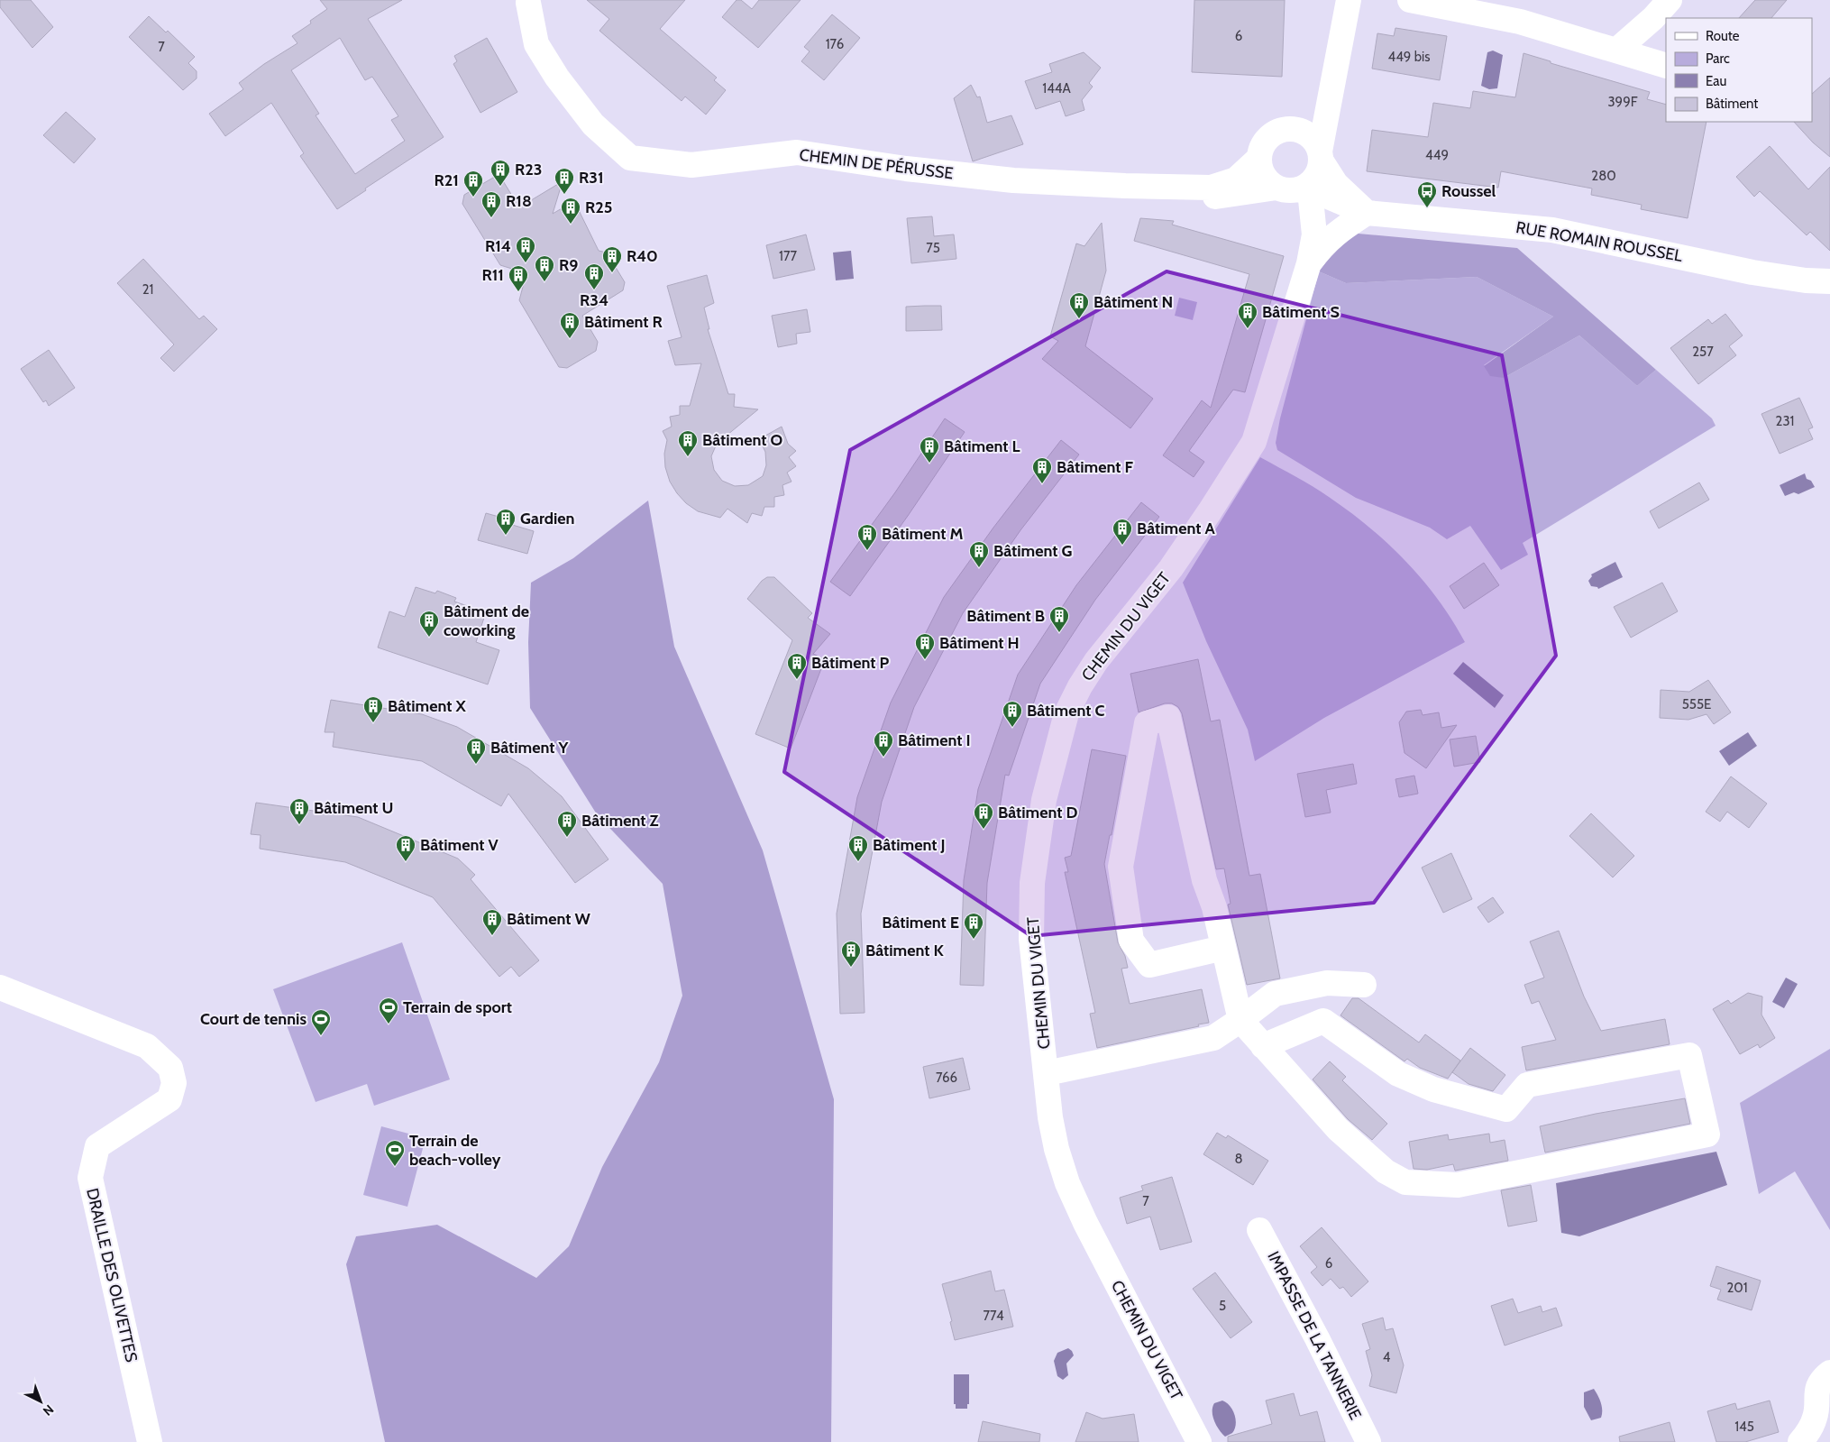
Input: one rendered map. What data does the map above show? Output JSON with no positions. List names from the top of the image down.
{
  "streets": {
    "street": [
      "CHEMIN DE PÉRUSSE",
      "RUE ROMAIN ROUSSEL",
      "CHEMIN DU VIGET",
      "DRAILLE DES OLIVETTES",
      "IMPASSE DE LA TANNERIE"
    ]
  },
  "crossings": [
    ["CHEMIN DE PÉRUSSE", "RUE ROMAIN ROUSSEL"]
  ],
  "places": {
    "building": [
      "R23",
      "R31",
      "R21",
      "R18",
      "R25",
      "R14",
      "R40",
      "R9",
      "R34",
      "R11",
      "Bâtiment N",
      "Bâtiment S",
      "Bâtiment R",
      "Bâtiment O",
      "Bâtiment L",
      "Bâtiment F",
      "Gardien",
      "Bâtiment A",
      "Bâtiment M",
      "Bâtiment G",
      "Bâtiment B",
      "Bâtiment de coworking",
      "Bâtiment H",
      "Bâtiment P",
      "Bâtiment X",
      "Bâtiment C",
      "Bâtiment I",
      "Bâtiment Y",
      "Bâtiment U",
      "Bâtiment D",
      "Bâtiment Z",
      "Bâtiment V",
      "Bâtiment J",
      "Bâtiment W",
      "Bâtiment E",
      "Bâtiment K"
    ],
    "bus stop": ["Roussel"],
    "sports": ["Terrain de sport", "Court de tennis", "Terrain de beach-volley"]
  },
  "house_numbers": [
    "6",
    "176",
    "7",
    "449 bis",
    "144A",
    "399F",
    "449",
    "280",
    "75",
    "177",
    "21",
    "257",
    "231",
    "555E",
    "766",
    "8",
    "7",
    "6",
    "201",
    "5",
    "774",
    "4",
    "145"
  ],
  "legend": [
    "Route",
    "Parc",
    "Eau",
    "Bâtiment"
  ],
  "north": "bottom right"
}
